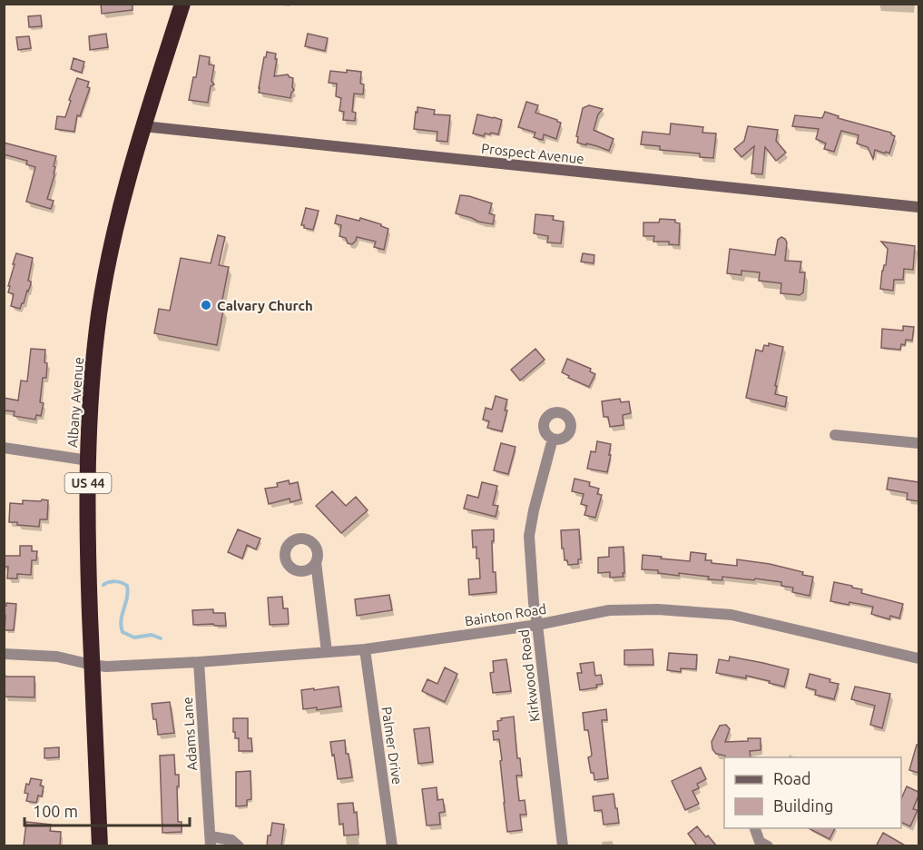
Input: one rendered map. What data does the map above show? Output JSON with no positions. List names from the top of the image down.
{
  "streets": {
    "highway": ["Albany Avenue", "US 44"],
    "main road": ["Prospect Avenue"],
    "street": [
      "Bainton Road",
      "Kirkwood Road",
      "Adams Lane",
      "Palmer Drive"
    ]
  },
  "crossings": [
    ["Prospect Avenue", "Albany Avenue"],
    ["Albany Avenue", "Bainton Road"],
    ["Bainton Road", "Kirkwood Road"],
    ["Bainton Road", "Adams Lane"],
    ["Bainton Road", "Palmer Drive"]
  ],
  "places": ["Calvary Church"],
  "legend": ["Road", "Building"],
  "scale_bar": "100 m"
}
